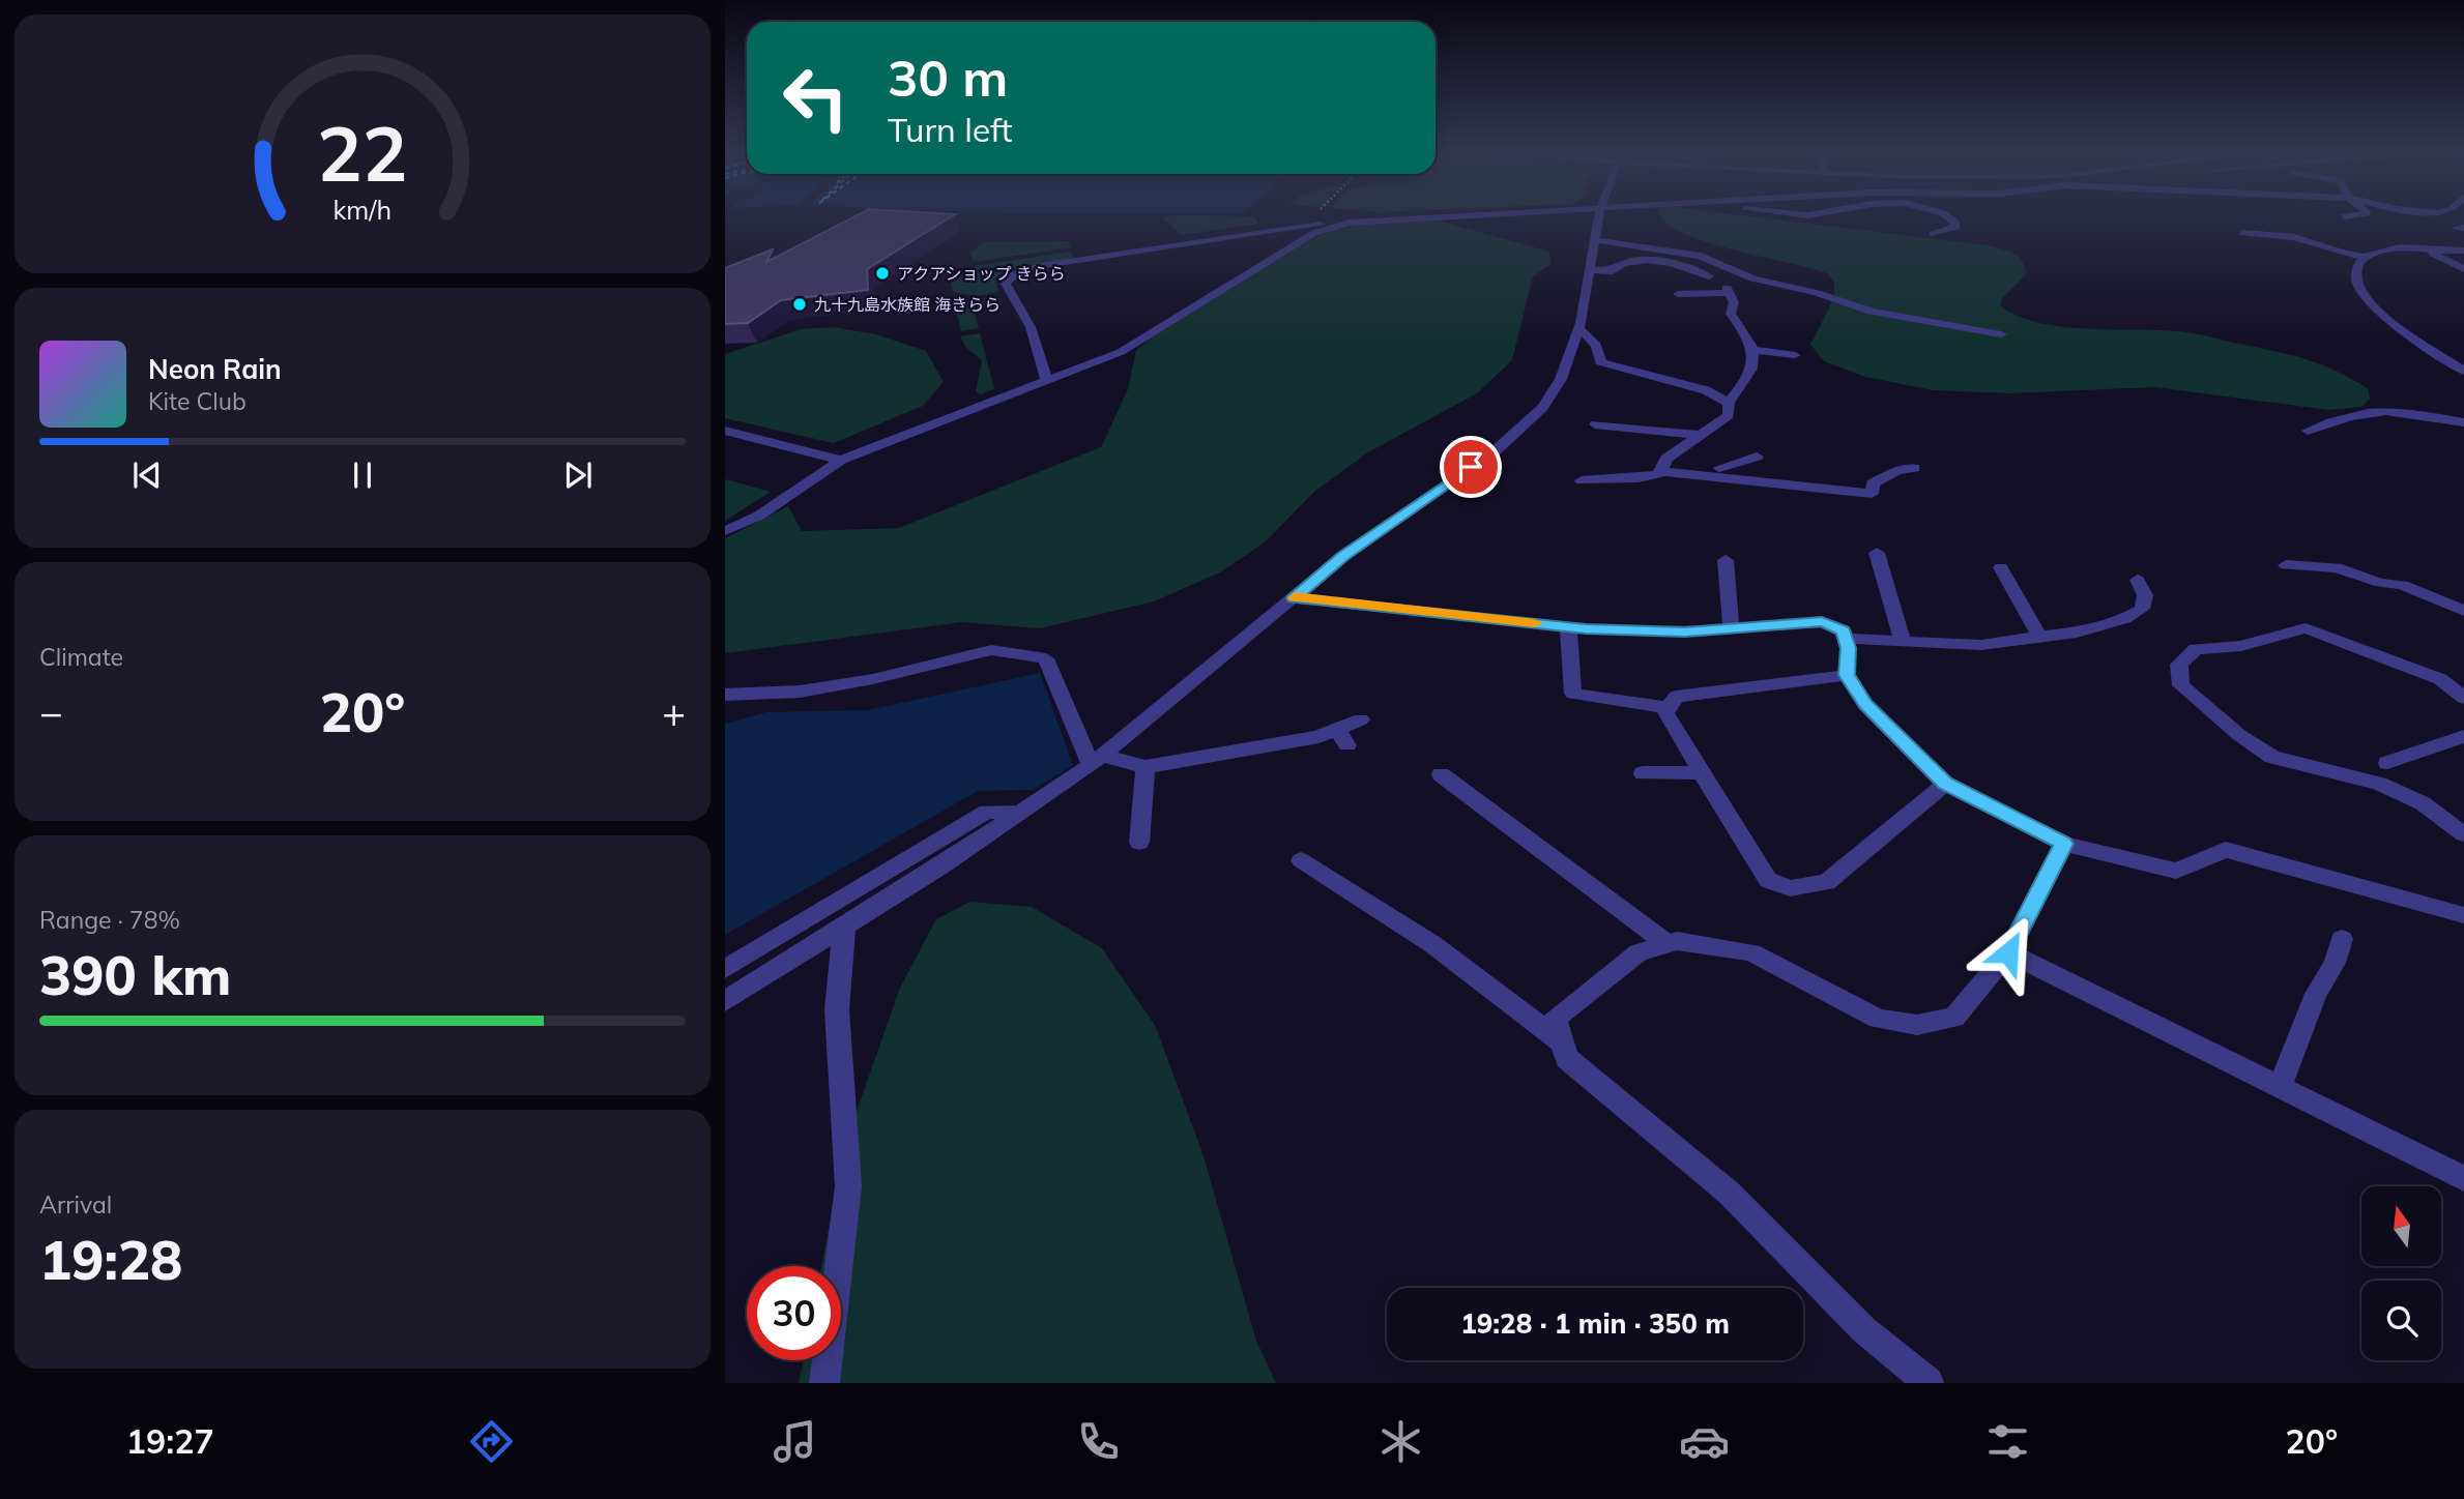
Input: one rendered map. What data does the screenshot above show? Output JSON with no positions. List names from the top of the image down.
{
  "places": ["アクアショップ きらら", "九十九島水族館 海きらら"],
  "north": "top",
  "page": {
    "turn": ["30 m", "Turn left"],
    "song": ["Neon Rain", "Kite Club"],
    "tile": [
      "Climate",
      ["Range · 78%", "390 km"],
      ["Arrival", "19:28"]
    ],
    "heat": ["−", "20°", "+"],
    "limit": "30",
    "trip": "19:28 · 1 min · 350 m",
    "tabs": ["19:27", "20°"],
    "gauge": ["22", "km/h"]
  }
}
